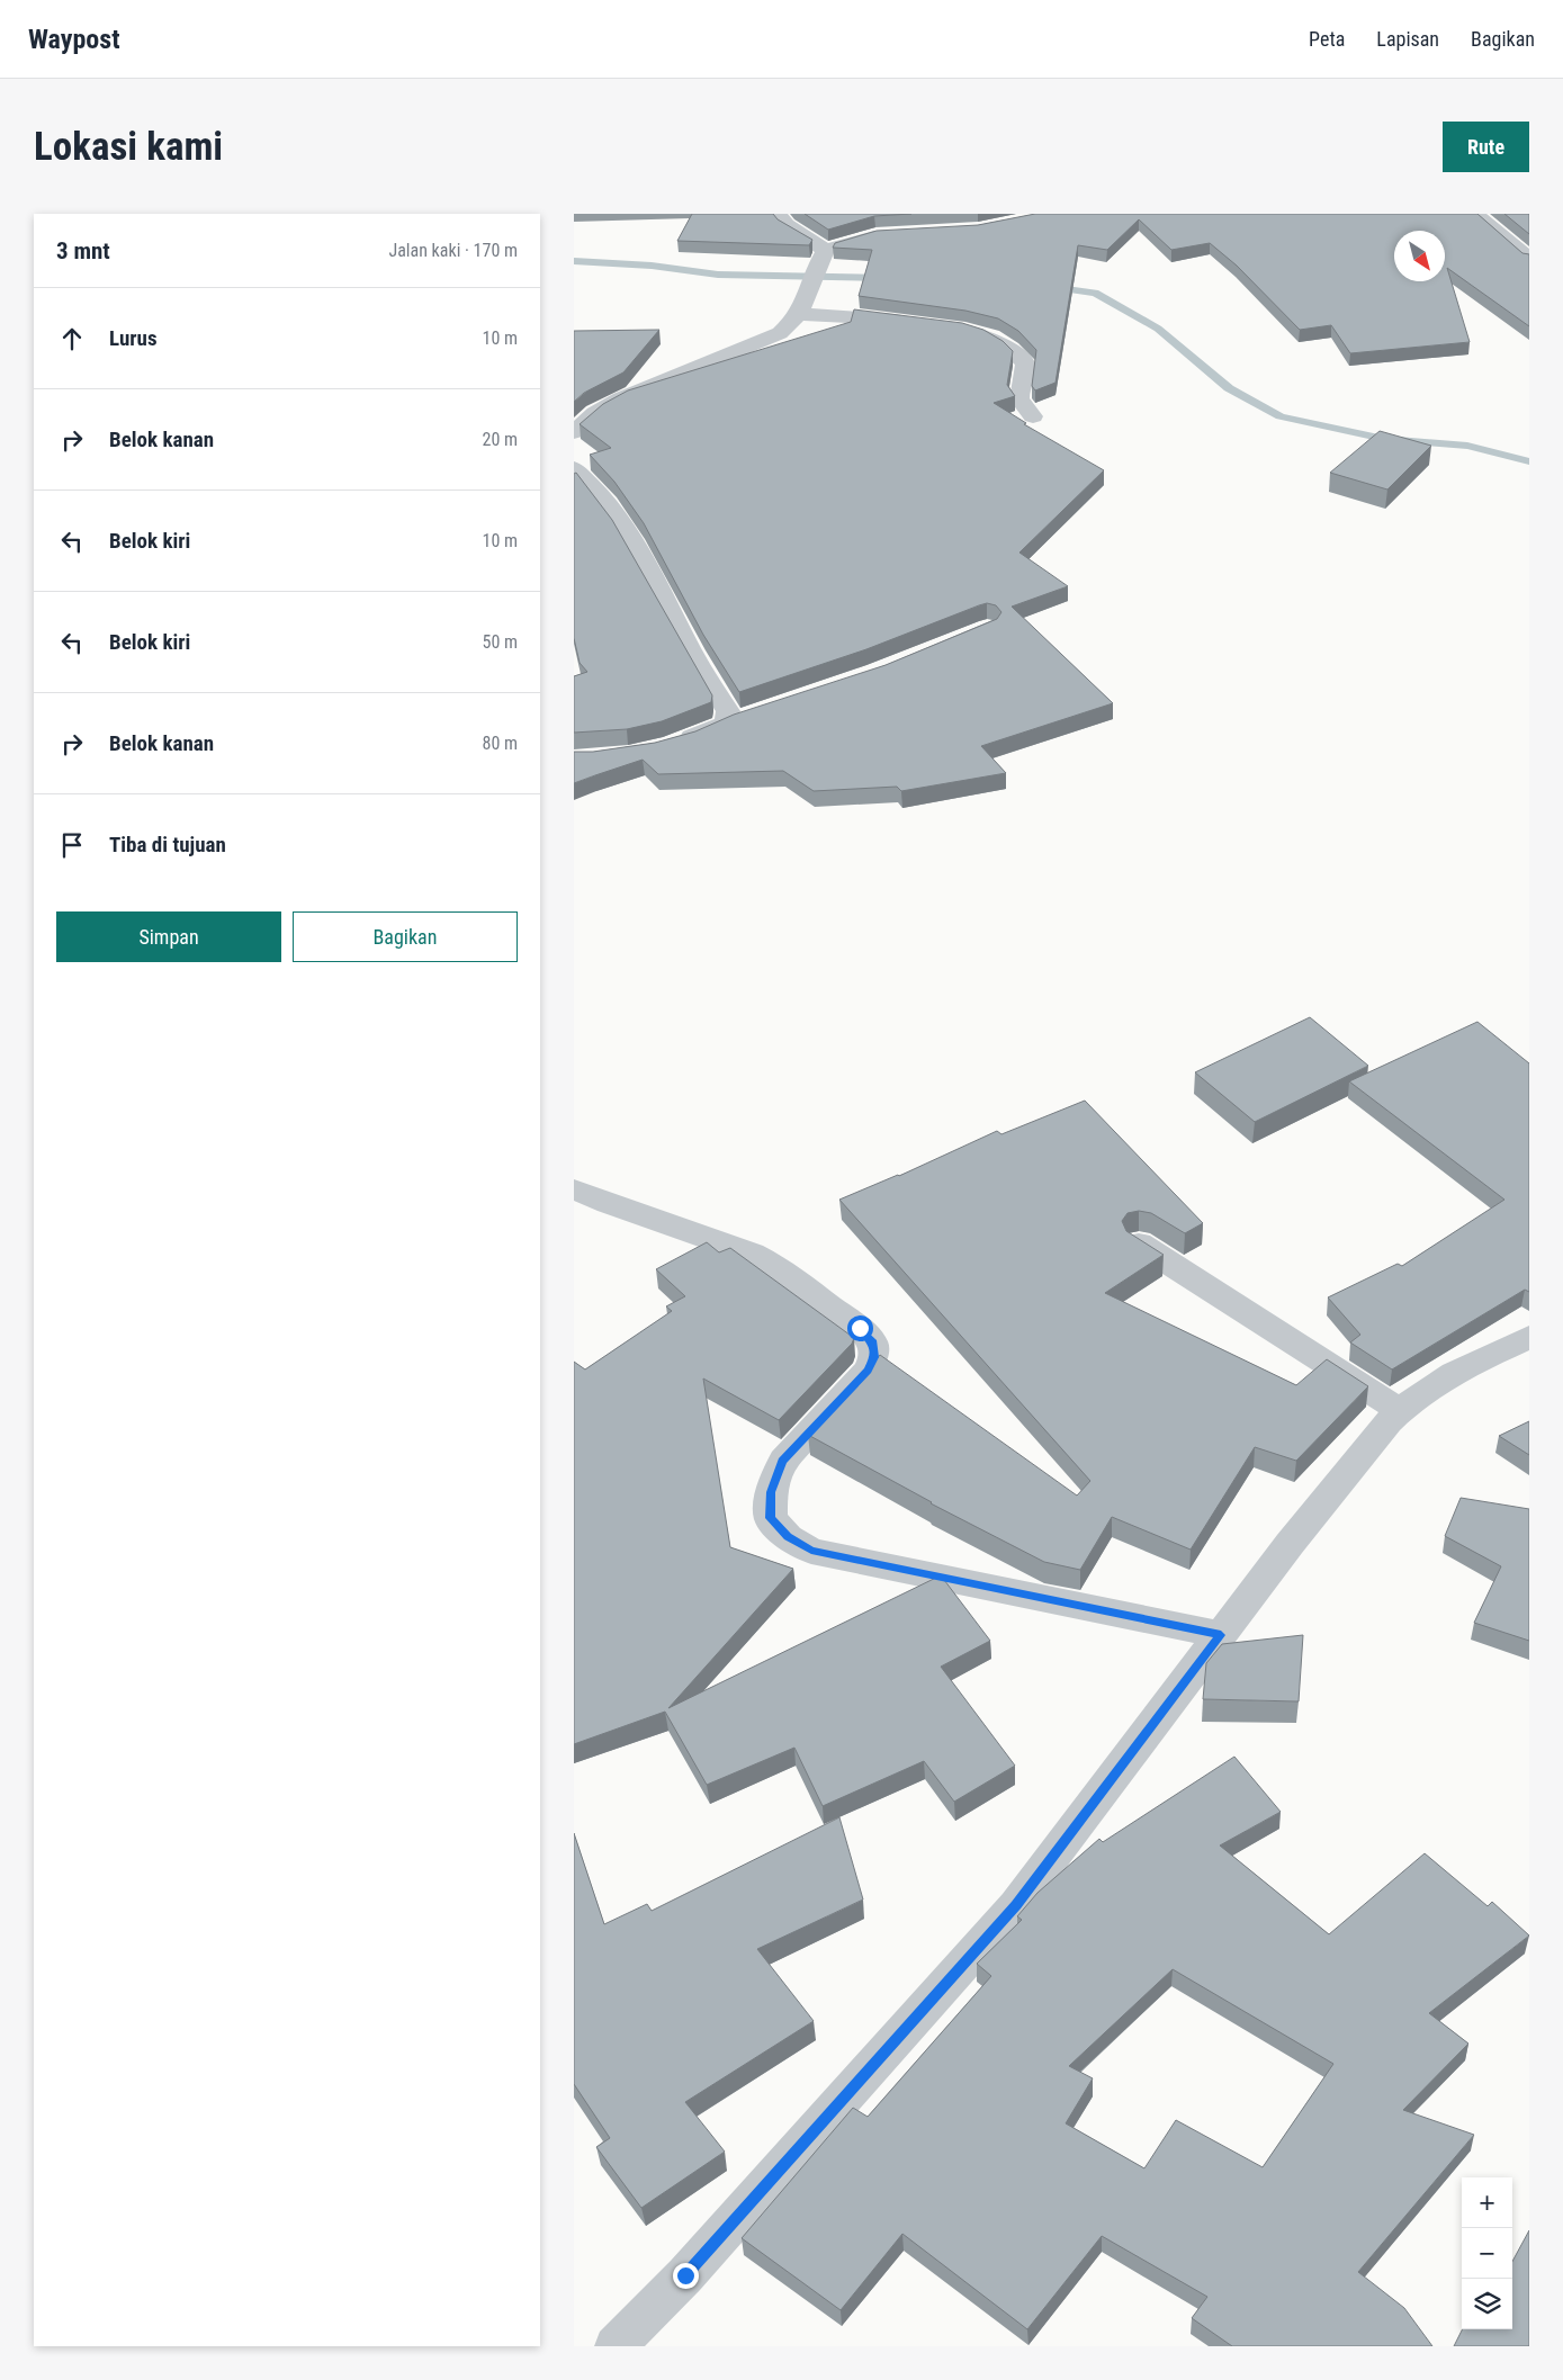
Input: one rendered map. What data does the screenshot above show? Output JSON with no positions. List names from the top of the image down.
{
  "north": "bottom right",
  "page": {
    "header": "Waypost",
    "nav": ["Peta", "Lapisan", "Bagikan"],
    "buttons": [
      "Rute",
      ["Simpan", "Bagikan"]
    ],
    "title": "Lokasi kami",
    "heading": ["3 mnt", "Jalan kaki · 170 m"],
    "list": [
      ["Lurus", "10 m"],
      ["Belok kanan", "20 m"],
      ["Belok kiri", "10 m"],
      ["Belok kiri", "50 m"],
      ["Belok kanan", "80 m"],
      "Tiba di tujuan"
    ],
    "map_buttons": ["+", "−"]
  }
}
